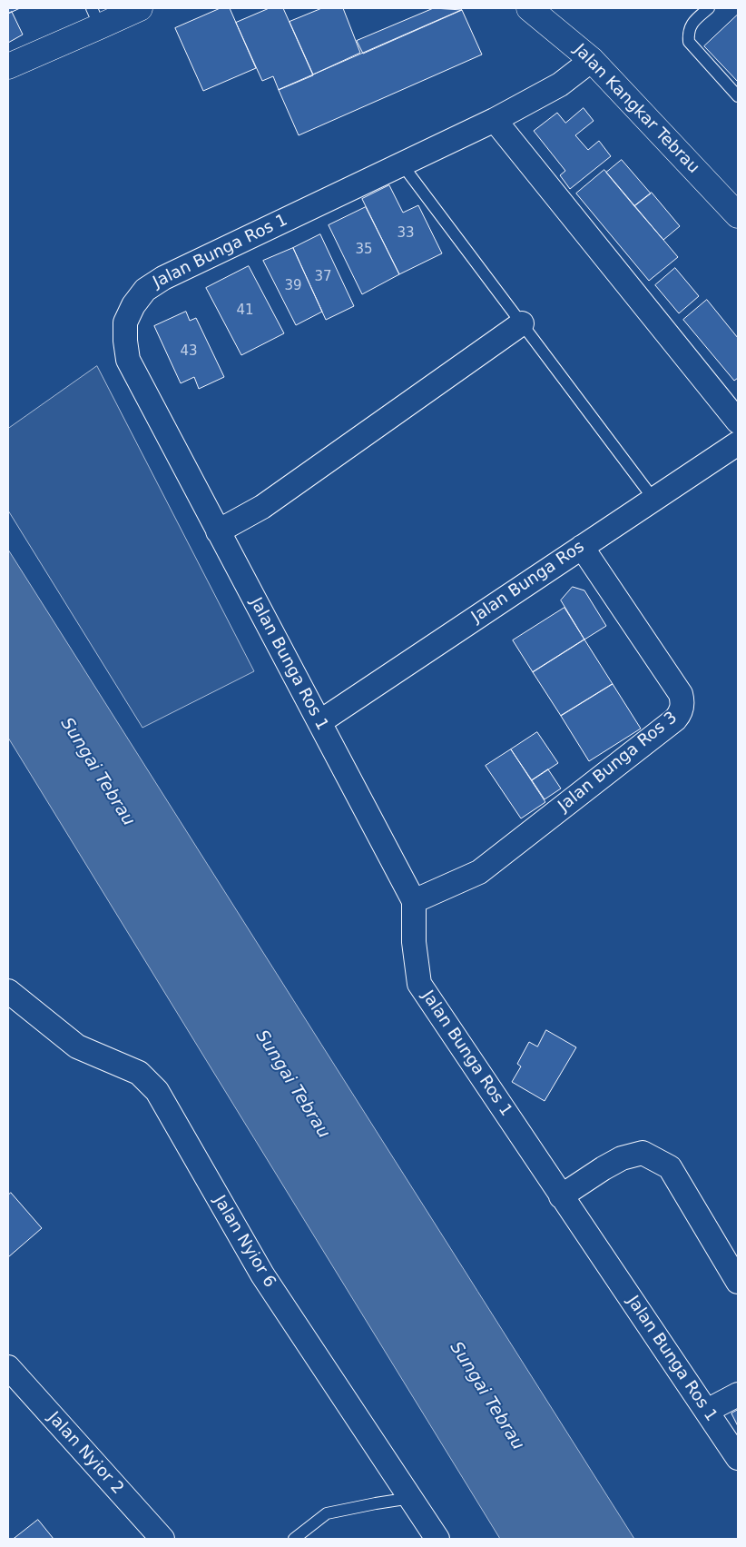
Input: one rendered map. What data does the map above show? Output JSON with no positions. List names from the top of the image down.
{
  "streets": {
    "main road": ["Jalan Kangkar Tebrau"],
    "street": [
      "Jalan Bunga Ros 1",
      "Jalan Bunga Ros",
      "Jalan Bunga Ros 3",
      "Jalan Nyior 6",
      "Jalan Nyior 2"
    ]
  },
  "crossings": [
    ["Jalan Kangkar Tebrau", "Jalan Bunga Ros 1"],
    ["Jalan Bunga Ros 1", "Jalan Bunga Ros"],
    ["Jalan Bunga Ros 1", "Jalan Bunga Ros 3"],
    ["Jalan Bunga Ros", "Jalan Bunga Ros 3"]
  ],
  "water": ["Sungai Tebrau"],
  "house_numbers": [
    "33",
    "35",
    "37",
    "39",
    "41",
    "43"
  ]
}
